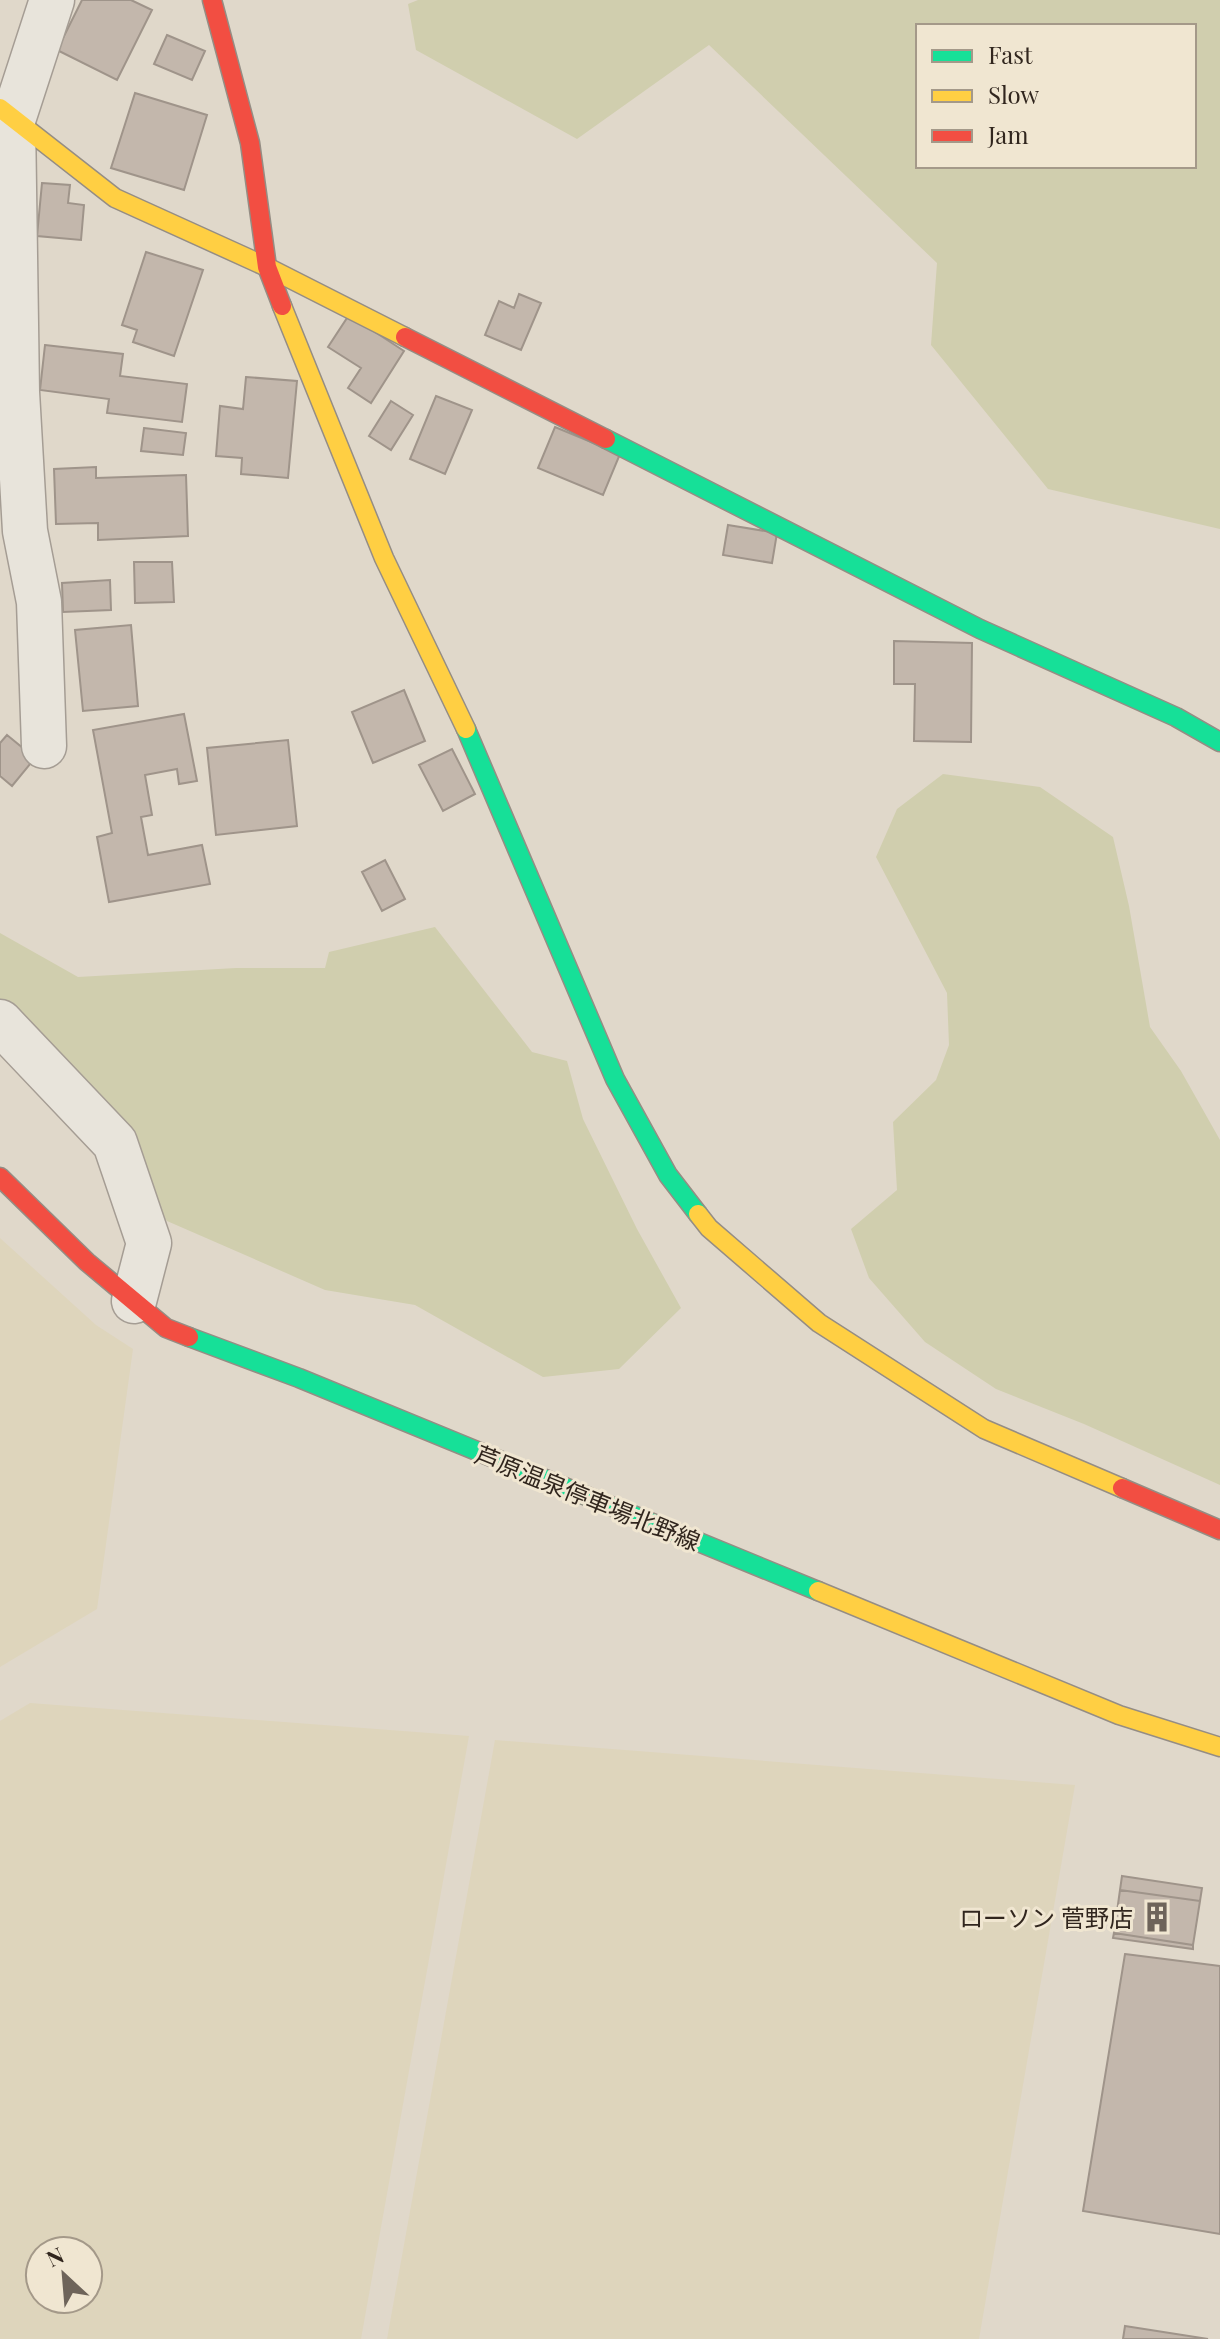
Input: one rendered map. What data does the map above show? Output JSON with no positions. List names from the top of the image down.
{
  "streets": {
    "street": ["芦原温泉停車場北野線"]
  },
  "places": {
    "building": ["ローソン 菅野店"]
  },
  "legend": ["Fast", "Slow", "Jam"],
  "north": "top left"
}
